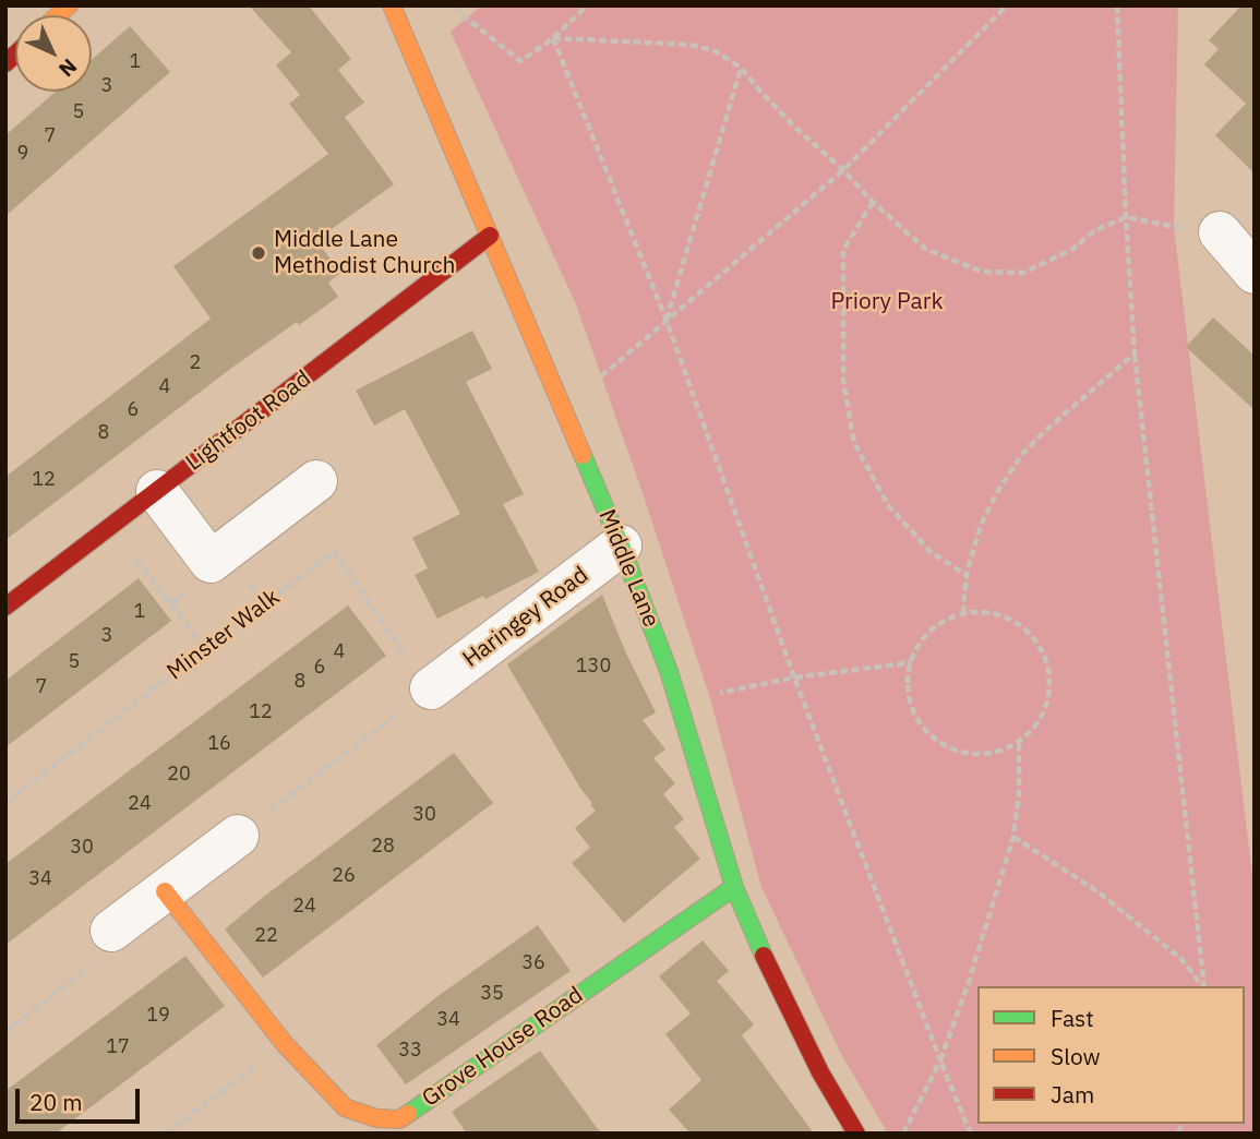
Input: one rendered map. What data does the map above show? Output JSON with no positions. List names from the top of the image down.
{
  "streets": {
    "street": [
      "Lightfoot Road",
      "Middle Lane",
      "Haringey Road",
      "Grove House Road"
    ],
    "path": ["Minster Walk"]
  },
  "crossings": [
    ["Lightfoot Road", "Middle Lane"],
    ["Middle Lane", "Haringey Road"],
    ["Middle Lane", "Grove House Road"],
    ["Haringey Road", "Minster Walk"]
  ],
  "parks": ["Priory Park"],
  "places": ["Middle Lane Methodist Church"],
  "house_numbers": [
    "1",
    "3",
    "5",
    "7",
    "9",
    "2",
    "4",
    "6",
    "8",
    "12",
    "1",
    "3",
    "4",
    "5",
    "130",
    "6",
    "8",
    "7",
    "12",
    "16",
    "20",
    "24",
    "30",
    "28",
    "30",
    "26",
    "34",
    "24",
    "22",
    "36",
    "35",
    "19",
    "34",
    "17",
    "33"
  ],
  "legend": ["Fast", "Slow", "Jam"],
  "scale_bar": "20 m",
  "north": "bottom right"
}
